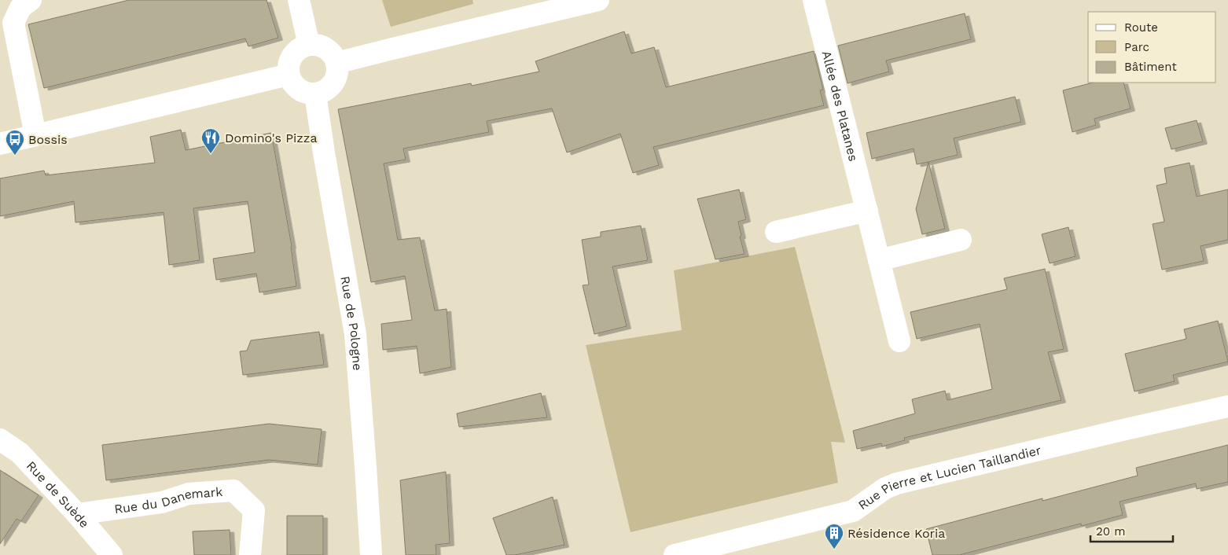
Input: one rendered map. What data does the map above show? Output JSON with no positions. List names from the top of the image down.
{
  "streets": {
    "street": [
      "Allée des Platanes",
      "Rue de Pologne",
      "Rue Pierre et Lucien Taillandier",
      "Rue de Suède",
      "Rue du Danemark"
    ]
  },
  "crossings": [
    ["Rue de Suède", "Rue du Danemark"]
  ],
  "places": {
    "restaurant": ["Domino's Pizza"],
    "bus stop": ["Bossis"],
    "building": ["Résidence Koria"]
  },
  "legend": ["Route", "Parc", "Bâtiment"],
  "scale_bar": "20 m"
}
